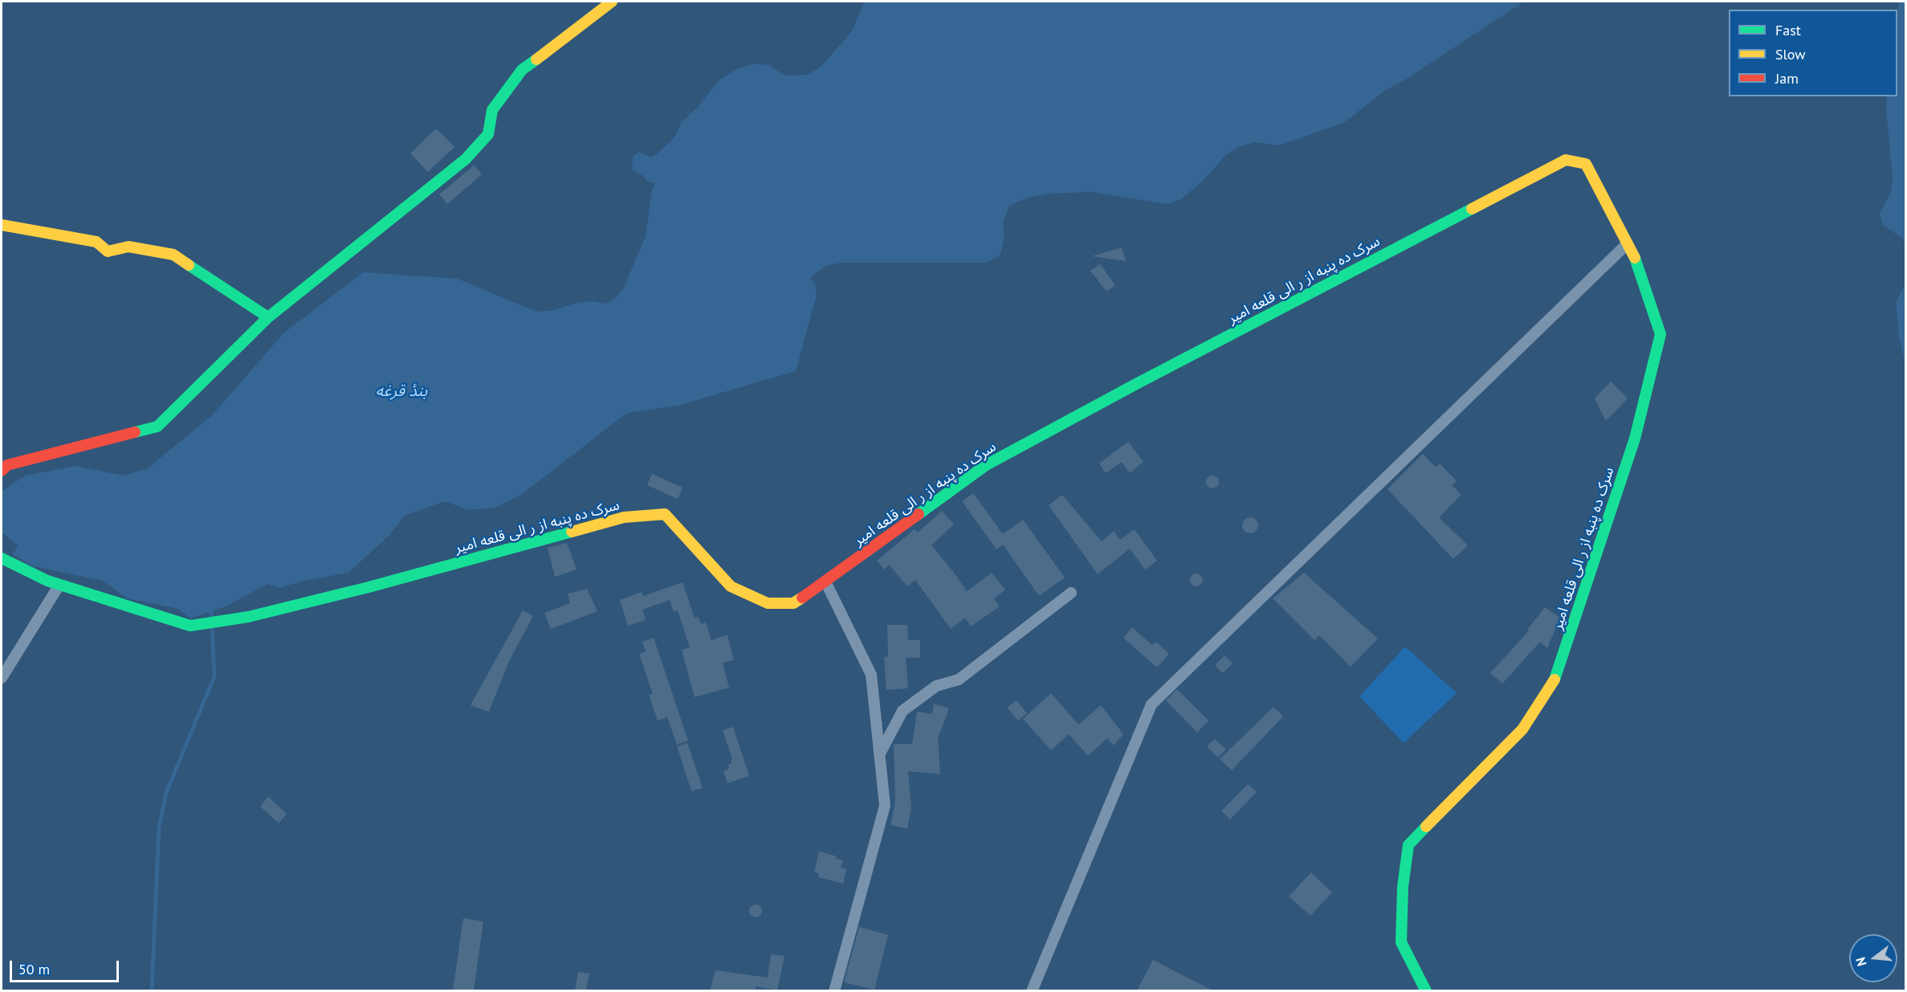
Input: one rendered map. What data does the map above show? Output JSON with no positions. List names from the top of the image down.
{
  "streets": {
    "street": ["سرک ده پنبه از ر الی قلعه امیر"]
  },
  "water": ["بندٔ قرغه"],
  "legend": ["Fast", "Slow", "Jam"],
  "scale_bar": "50 m",
  "north": "left"
}
